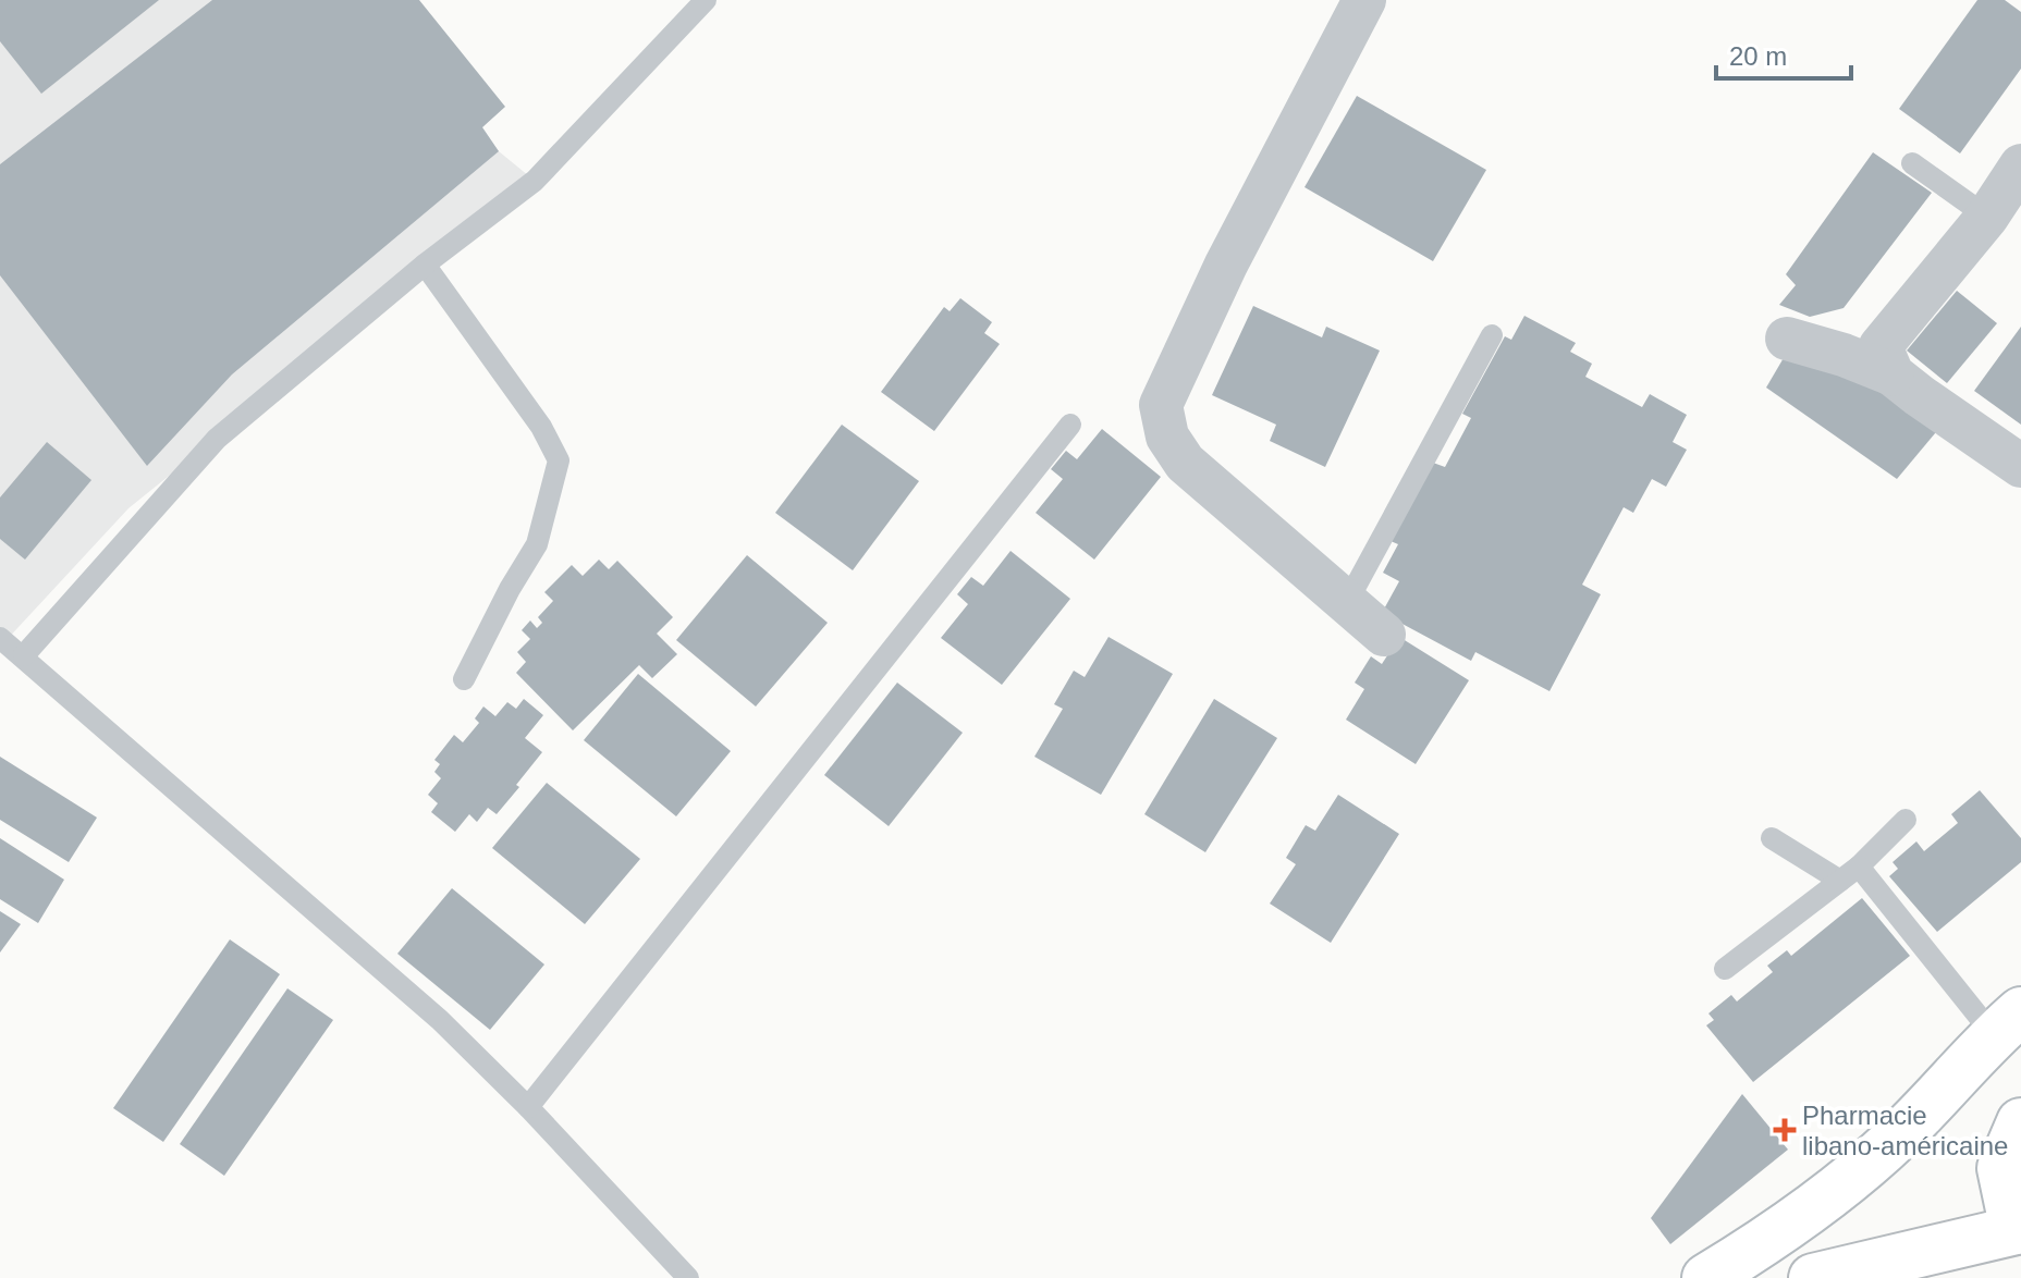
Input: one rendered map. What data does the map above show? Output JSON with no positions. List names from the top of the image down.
{
  "places": {
    "health": ["Pharmacie libano-américaine"]
  },
  "scale_bar": "20 m"
}
